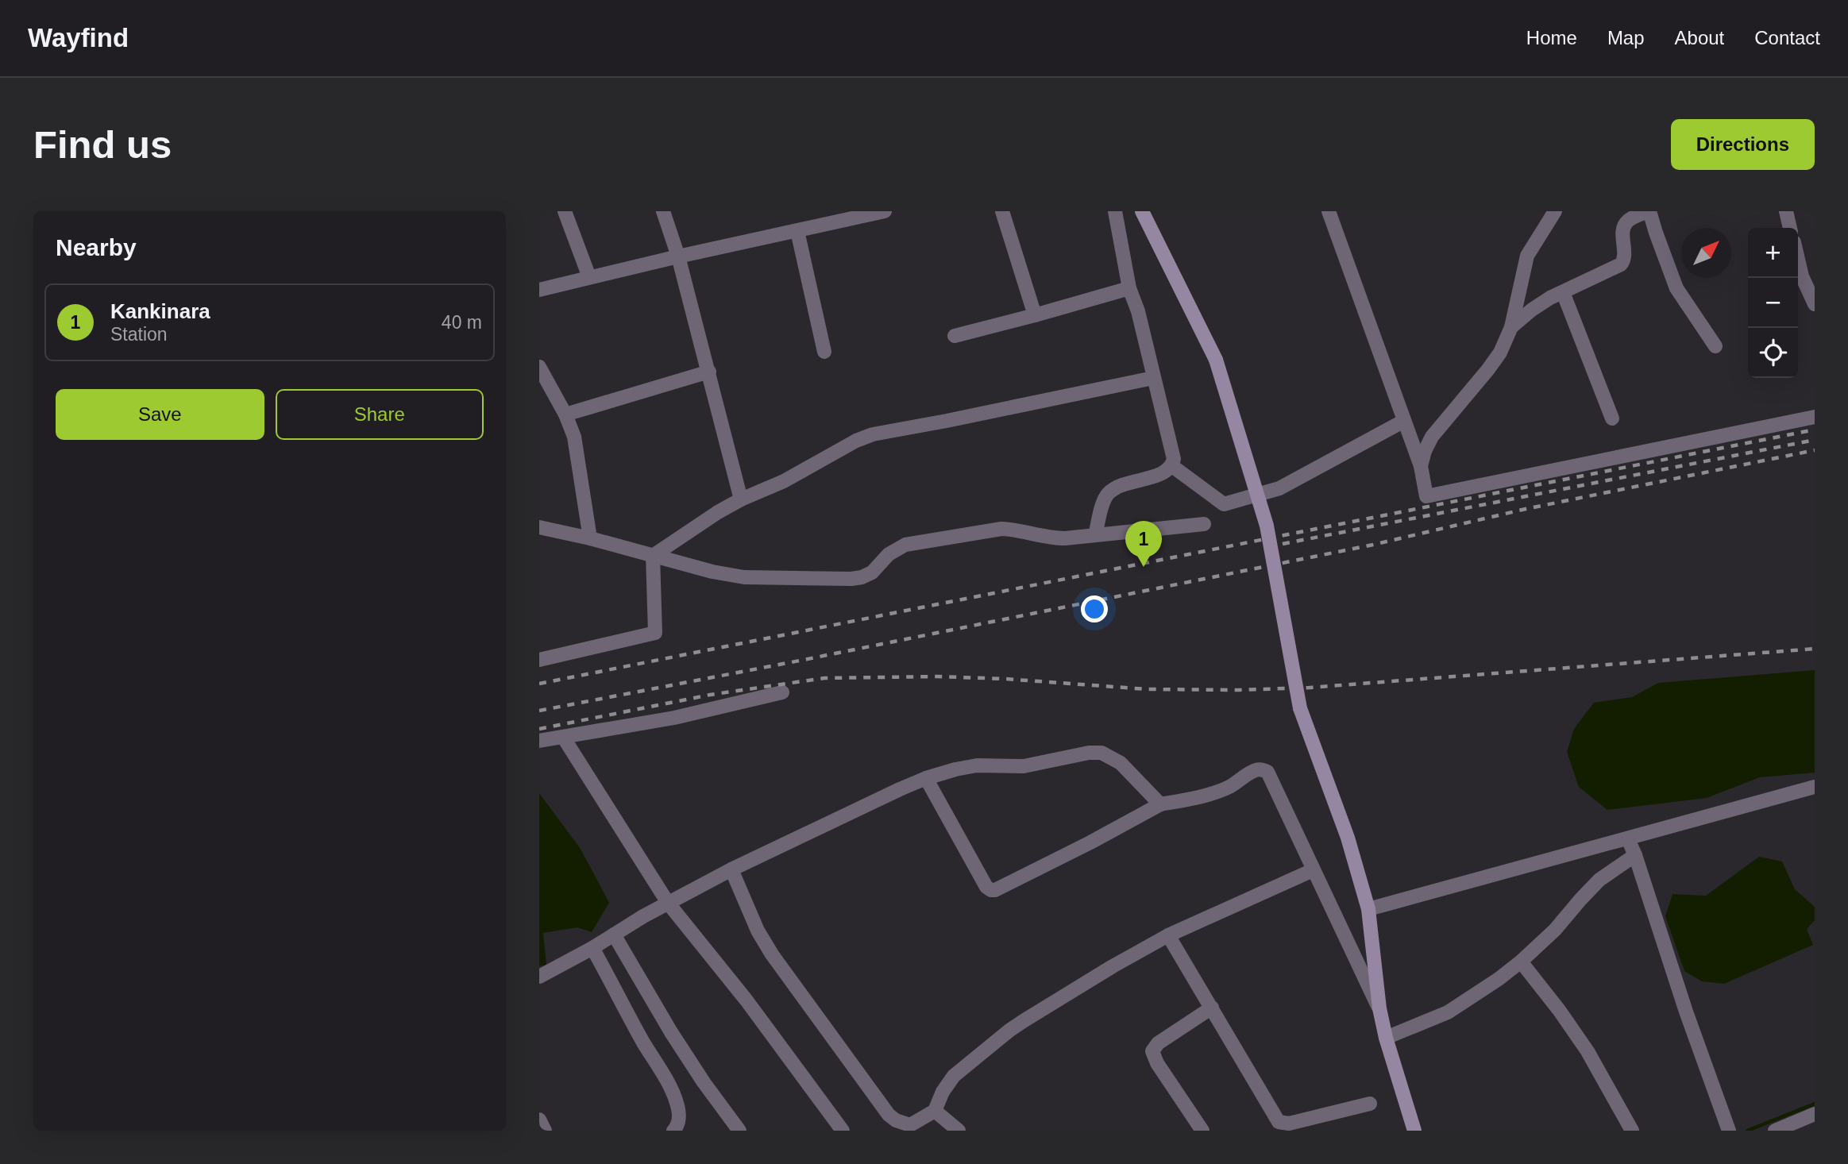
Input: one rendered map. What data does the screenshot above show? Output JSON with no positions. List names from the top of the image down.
{
  "north": "top right",
  "page": {
    "header": "Wayfind",
    "nav": [
      "Home",
      "Map",
      "About",
      "Contact"
    ],
    "buttons": [
      "Directions",
      ["Save", "Share"]
    ],
    "title": "Find us",
    "heading": "Nearby",
    "map_buttons": ["+", "−"],
    "list": [
      {
        "mark": "1",
        "name": "Kankinara",
        "note": "Station",
        "value": "40 m"
      }
    ],
    "pins": "1"
  }
}
